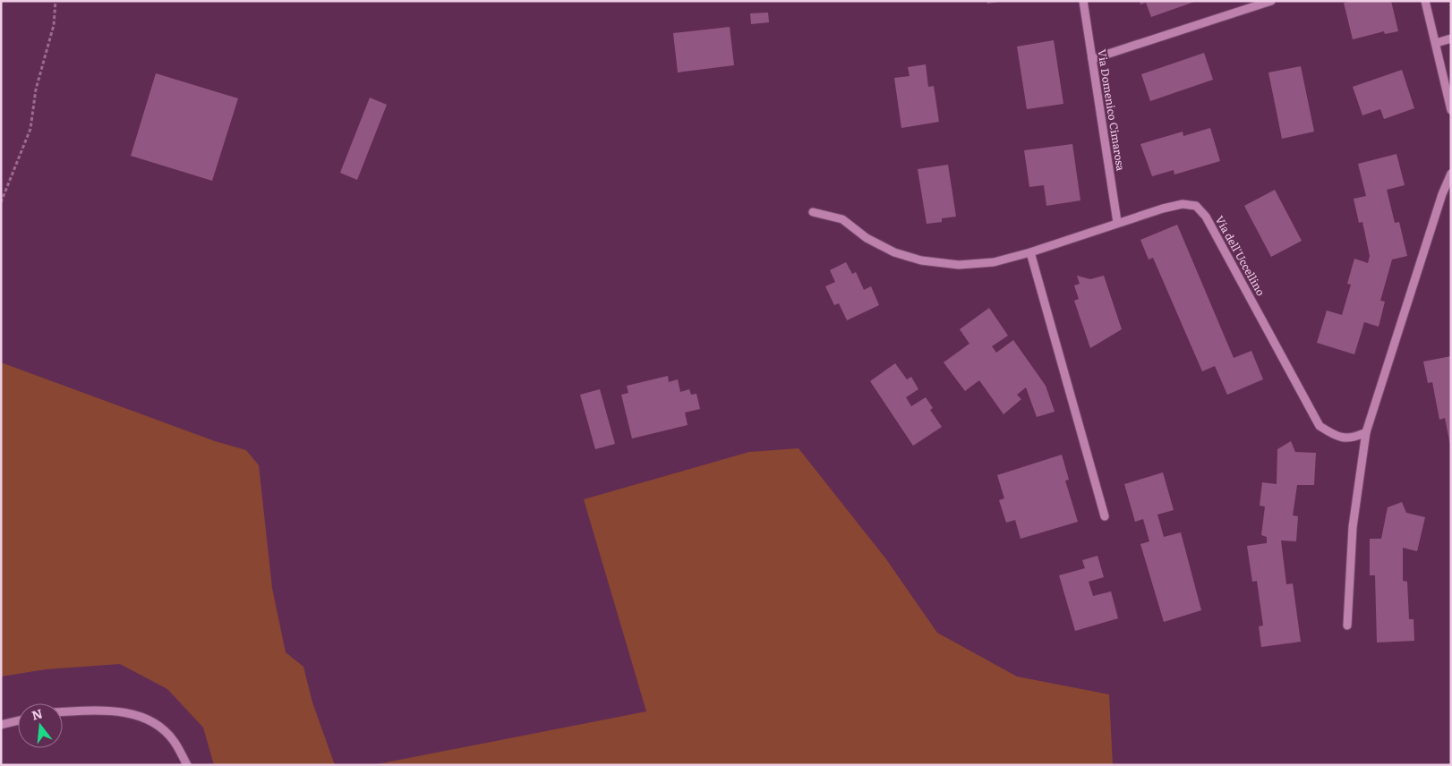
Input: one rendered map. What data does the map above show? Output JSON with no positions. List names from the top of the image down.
{
  "streets": {
    "street": ["Via Domenico Cimarosa", "Via dell'Uccellino"]
  },
  "crossings": [
    ["Via Domenico Cimarosa", "Via dell'Uccellino"]
  ],
  "north": "top"
}
